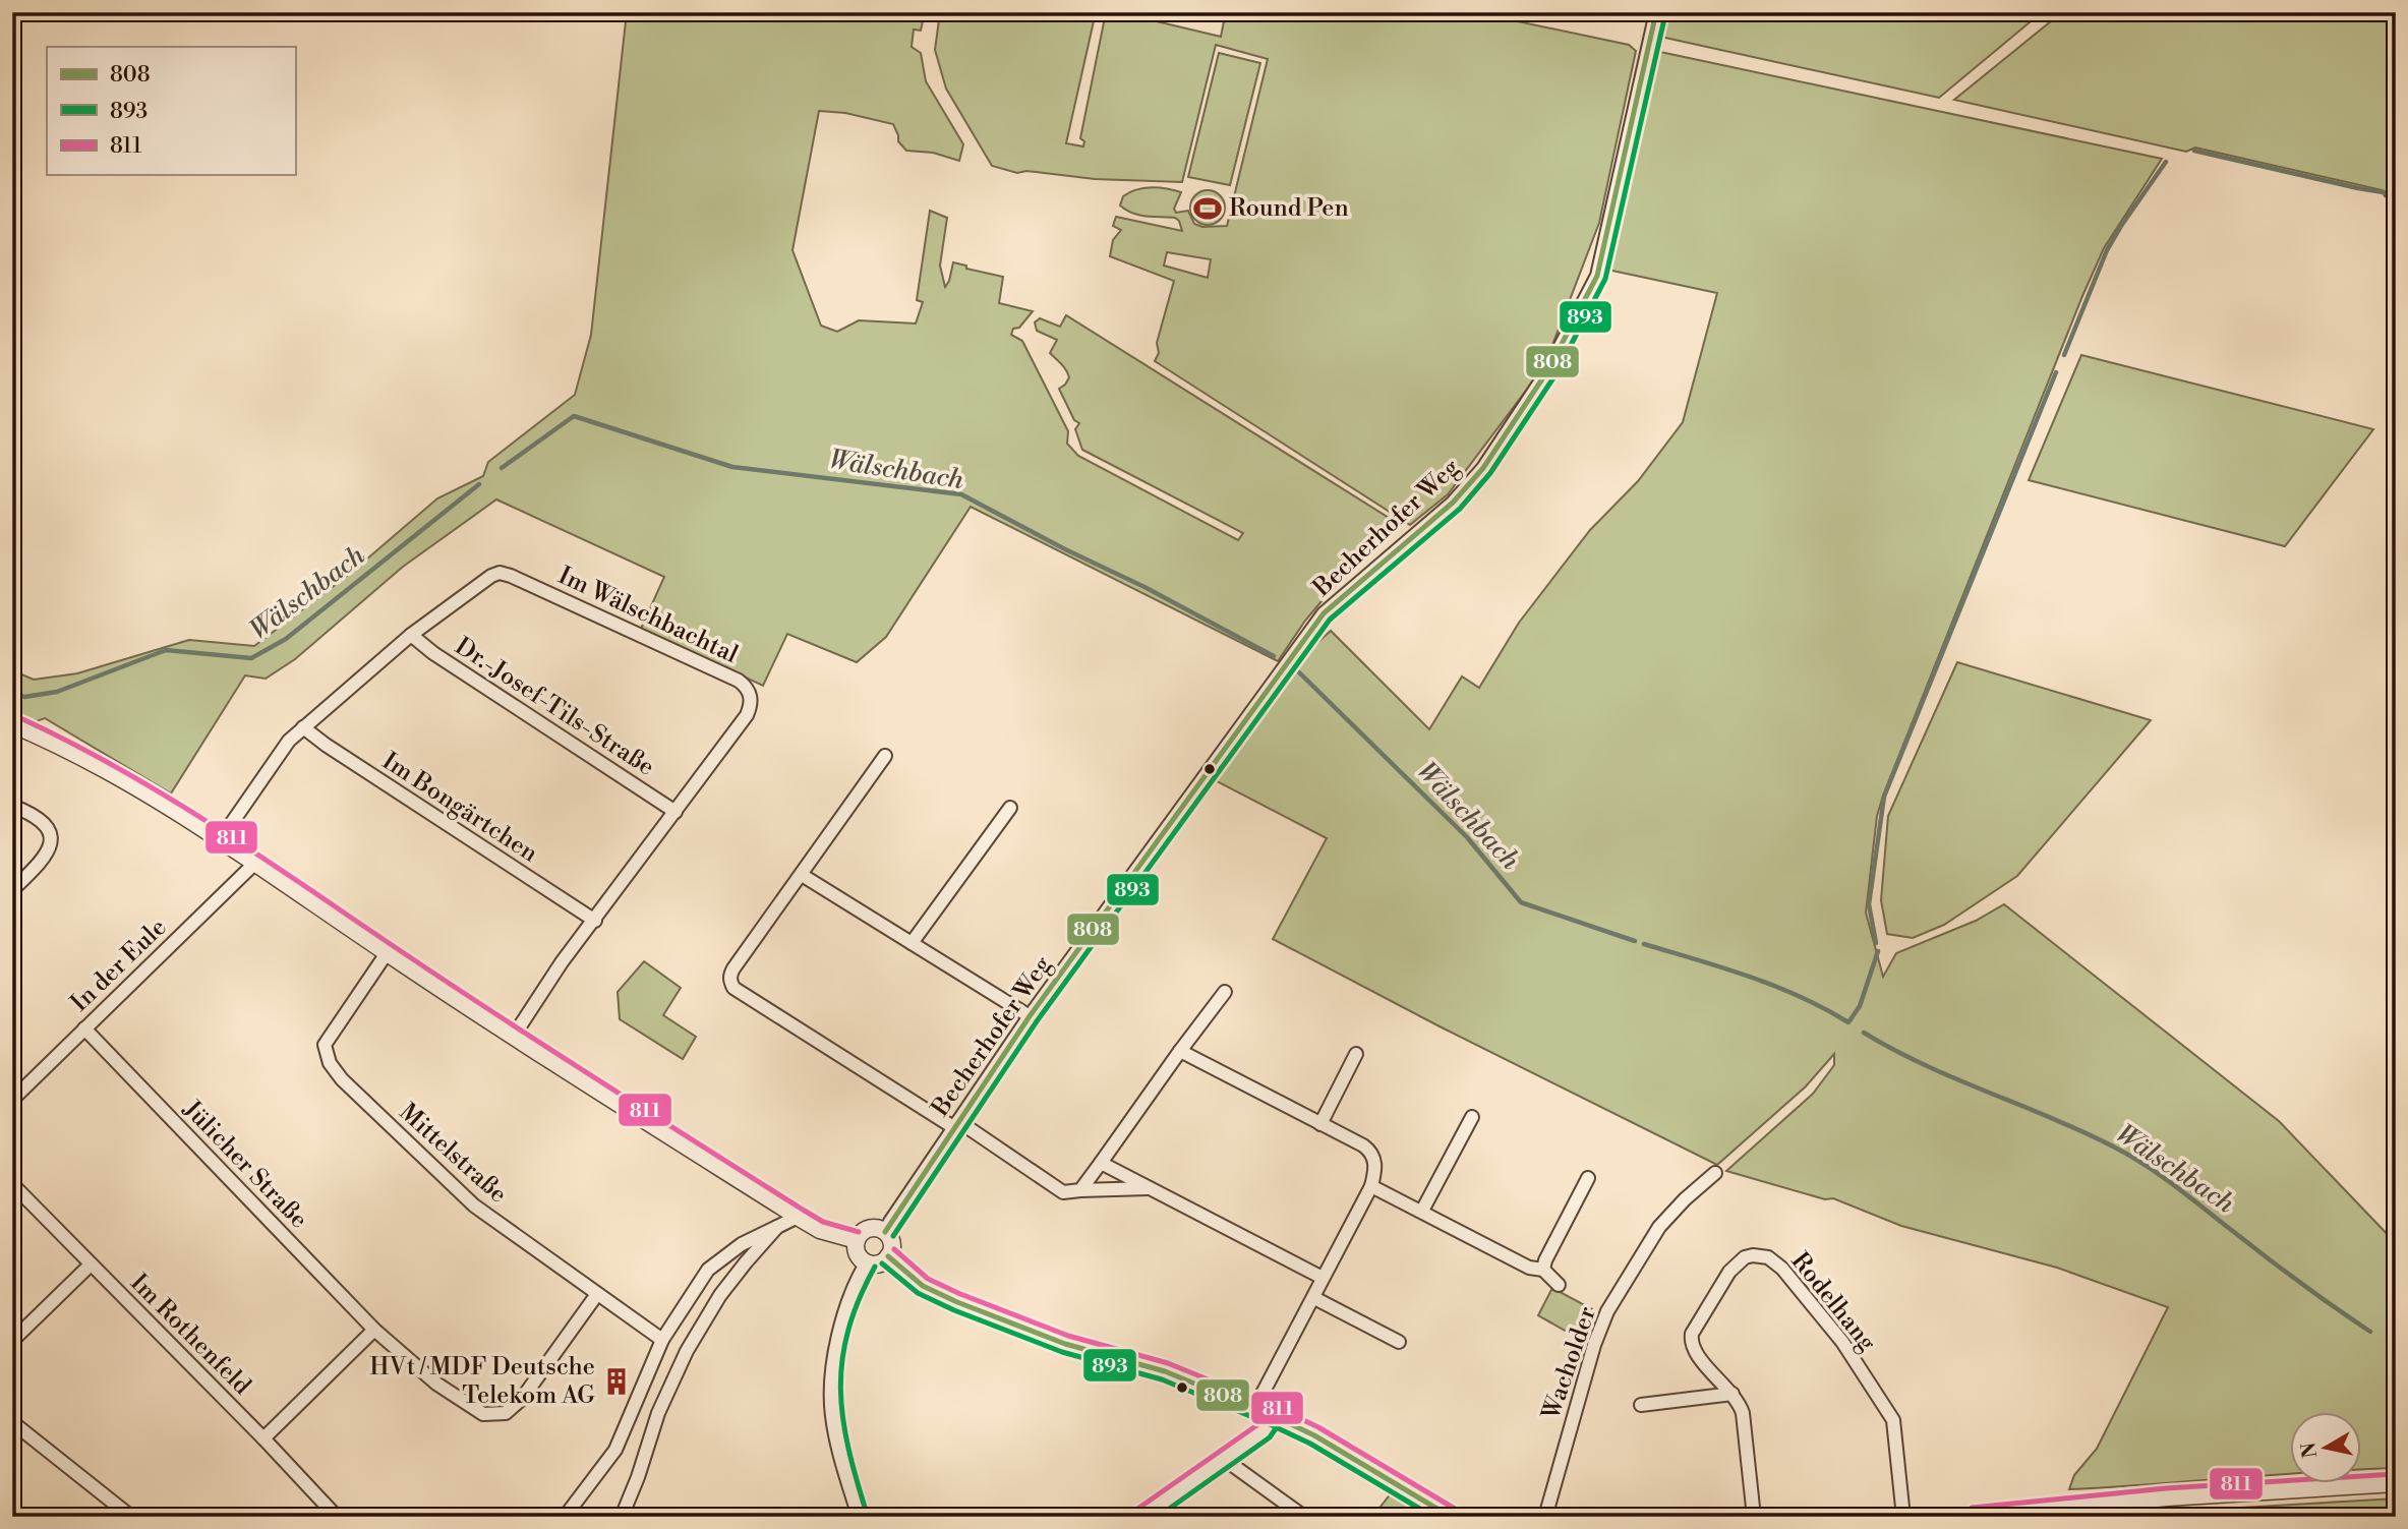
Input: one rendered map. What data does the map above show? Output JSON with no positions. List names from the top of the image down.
{
  "streets": {
    "street": [
      "Becherhofer Weg",
      "Im Wälschbachtal",
      "Dr.-Josef-Tils-Straße",
      "Im Bongärtchen",
      "In der Eule",
      "Mittelstraße",
      "Jülicher Straße",
      "Rodelhang",
      "Im Rothenfeld",
      "Wacholder"
    ]
  },
  "crossings": [
    ["Im Wälschbachtal", "Dr.-Josef-Tils-Straße"],
    ["Im Wälschbachtal", "Im Bongärtchen"],
    ["In der Eule", "Jülicher Straße"],
    ["Mittelstraße", "Jülicher Straße"]
  ],
  "water": ["Wälschbach"],
  "places": {
    "sports": ["Round Pen"],
    "building": ["HVt / MDF Deutsche Telekom AG"]
  },
  "lines": ["transit line 808", "transit line 893", "transit line 811"],
  "legend": ["808", "893", "811"],
  "north": "left"
}
